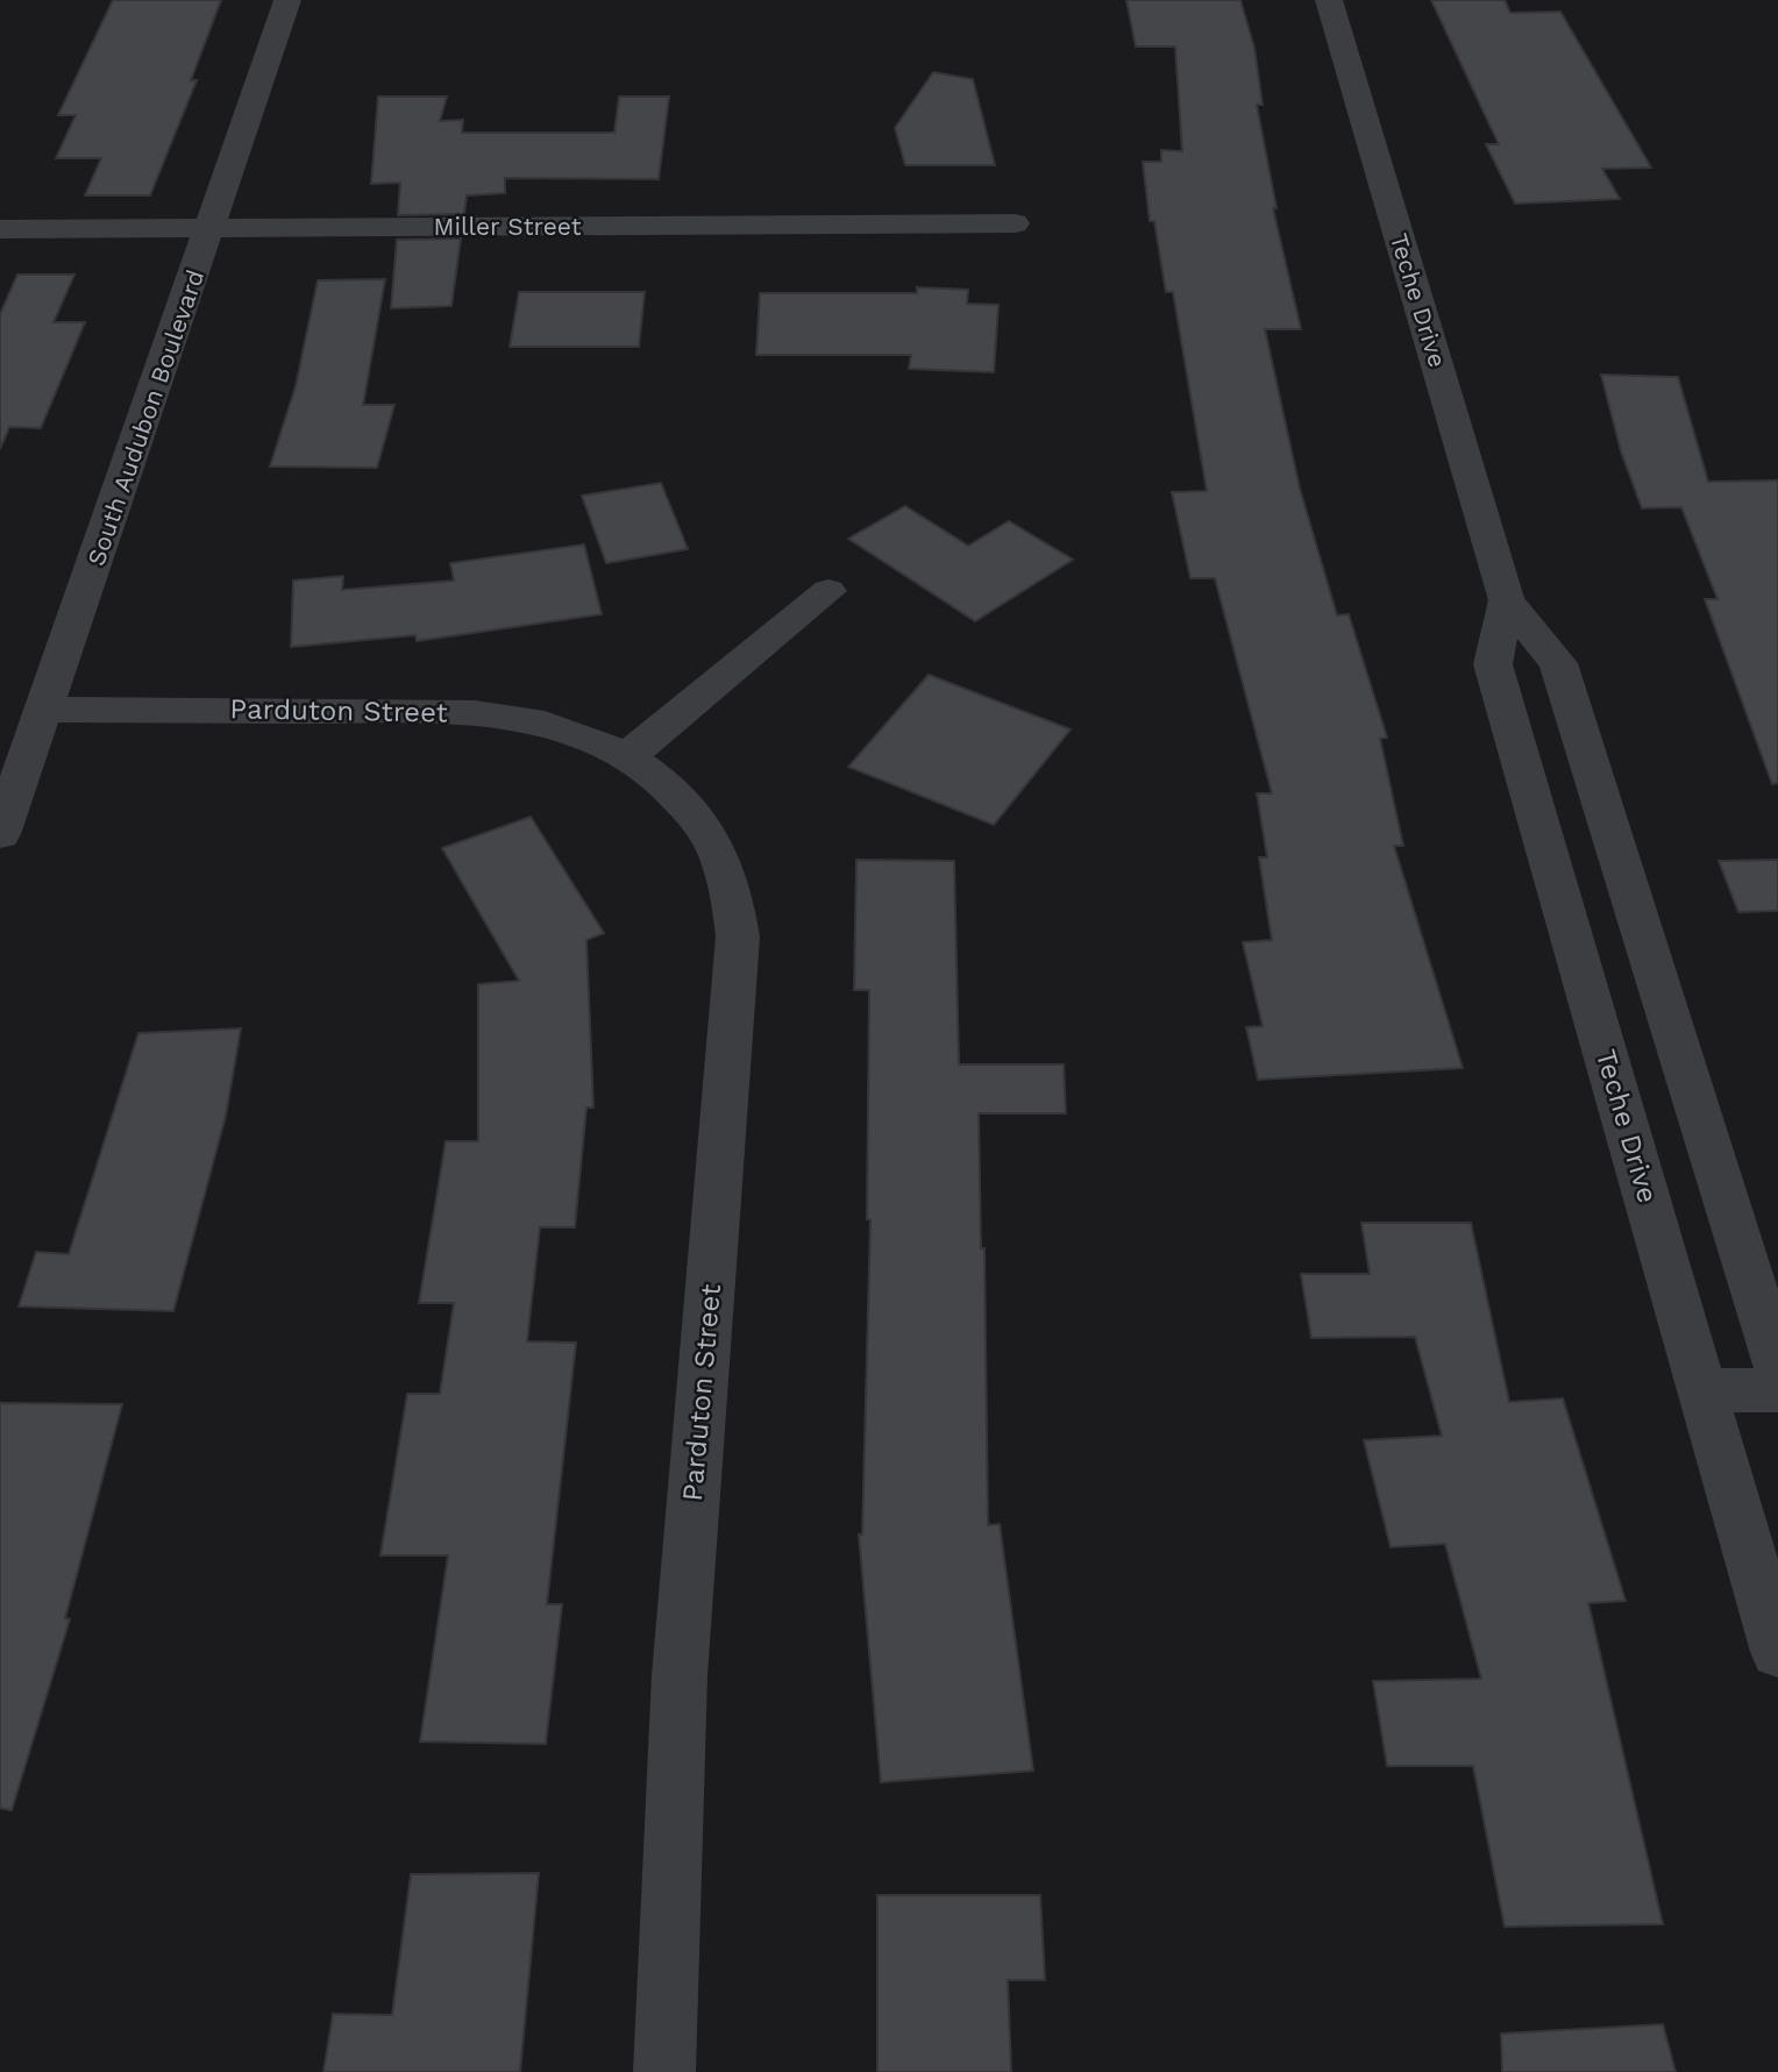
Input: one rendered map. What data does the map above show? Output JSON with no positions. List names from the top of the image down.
{
  "streets": {
    "street": [
      "Miller Street",
      "Teche Drive",
      "South Audubon Boulevard",
      "Parduton Street"
    ]
  },
  "crossings": [
    ["Miller Street", "South Audubon Boulevard"],
    ["South Audubon Boulevard", "Parduton Street"]
  ]
}
